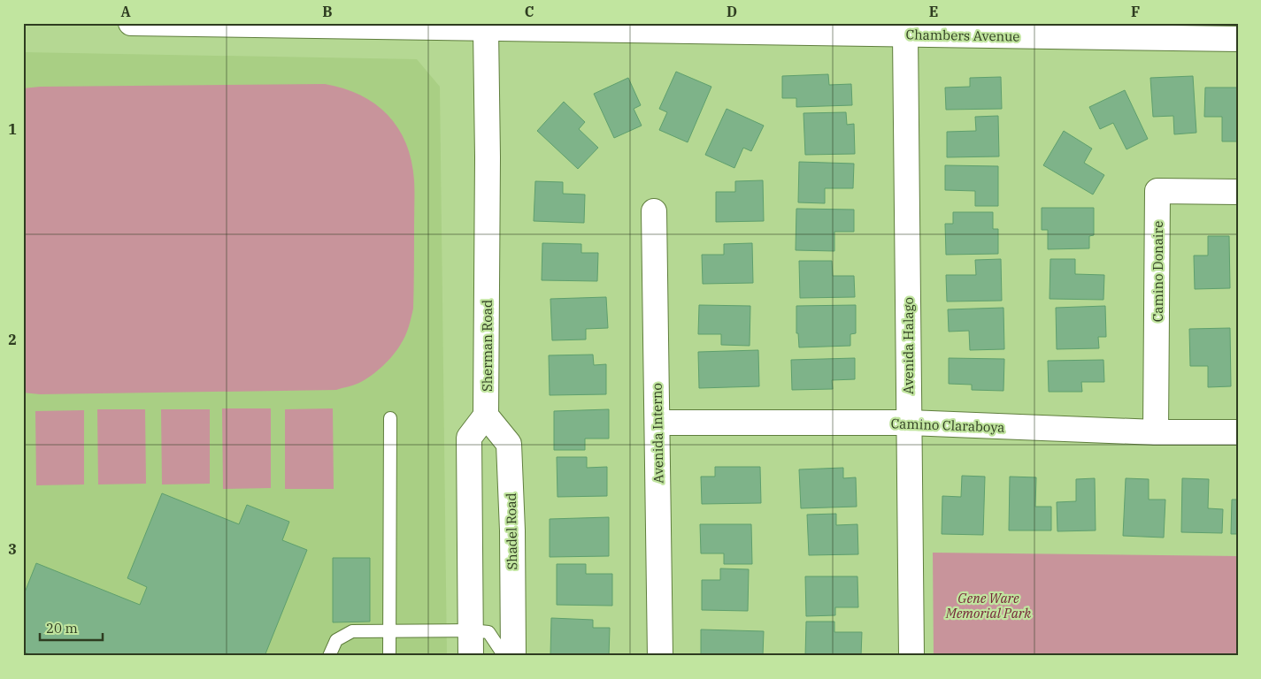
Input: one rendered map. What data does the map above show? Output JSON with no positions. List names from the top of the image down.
{
  "streets": {
    "street": [
      "Chambers Avenue",
      "Camino Donaire",
      "Sherman Road",
      "Avenida Halago",
      "Camino Claraboya",
      "Avenida Interno",
      "Shadel Road"
    ]
  },
  "crossings": [
    ["Chambers Avenue", "Sherman Road"],
    ["Chambers Avenue", "Avenida Halago"],
    ["Camino Donaire", "Camino Claraboya"],
    ["Sherman Road", "Shadel Road"],
    ["Avenida Halago", "Camino Claraboya"],
    ["Camino Claraboya", "Avenida Interno"]
  ],
  "parks": ["Gene Ware Memorial Park"],
  "scale_bar": "20 m",
  "grid": {
    "columns": [
      "A",
      "B",
      "C",
      "D",
      "E",
      "F"
    ],
    "rows": ["1", "2", "3"]
  }
}
